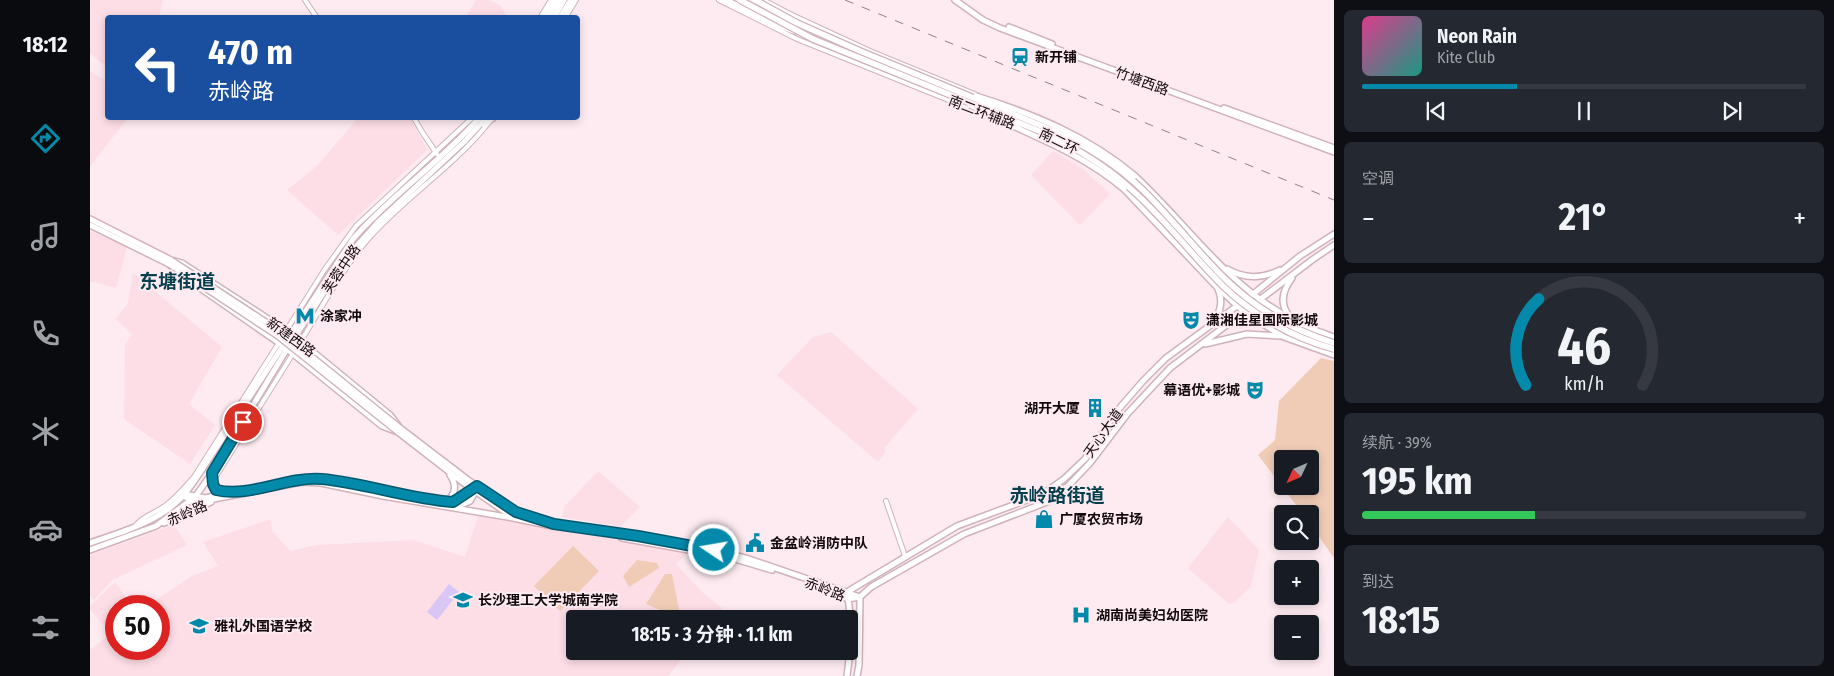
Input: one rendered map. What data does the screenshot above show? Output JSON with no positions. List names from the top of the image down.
{
  "streets": {
    "highway": ["南二环"],
    "main road": [
      "竹塘西路",
      "南二环辅路",
      "芙蓉中路",
      "新建西路",
      "天心大道",
      "赤岭路"
    ]
  },
  "crossings": [
    ["南二环辅路", "天心大道"],
    ["芙蓉中路", "新建西路"],
    ["芙蓉中路", "赤岭路"],
    ["新建西路", "赤岭路"],
    ["天心大道", "赤岭路"]
  ],
  "districts": ["东塘街道", "赤岭路街道"],
  "places": {
    "station": ["新开铺"],
    "metro station": ["涂家冲"],
    "theatre": ["潇湘佳星国际影城", "幕语优+影城"],
    "building": ["湖开大厦"],
    "shop": ["广厦农贸市场"],
    "public building": ["金盆岭消防中队"],
    "school or university": ["长沙理工大学城南学院", "雅礼外国语学校"],
    "hospital": ["湖南尚美妇幼医院"]
  },
  "north": "bottom left",
  "page": {
    "tabs": "18:12",
    "turn": ["470 m", "赤岭路"],
    "song": ["Neon Rain", "Kite Club"],
    "tile": [
      "空调",
      ["续航 · 39%", "195 km"],
      ["到达", "18:15"]
    ],
    "heat": ["−", "21°", "+"],
    "map_buttons": ["+", "−"],
    "limit": "50",
    "trip": "18:15 · 3 分钟 · 1.1 km",
    "gauge": ["46", "km/h"]
  }
}
